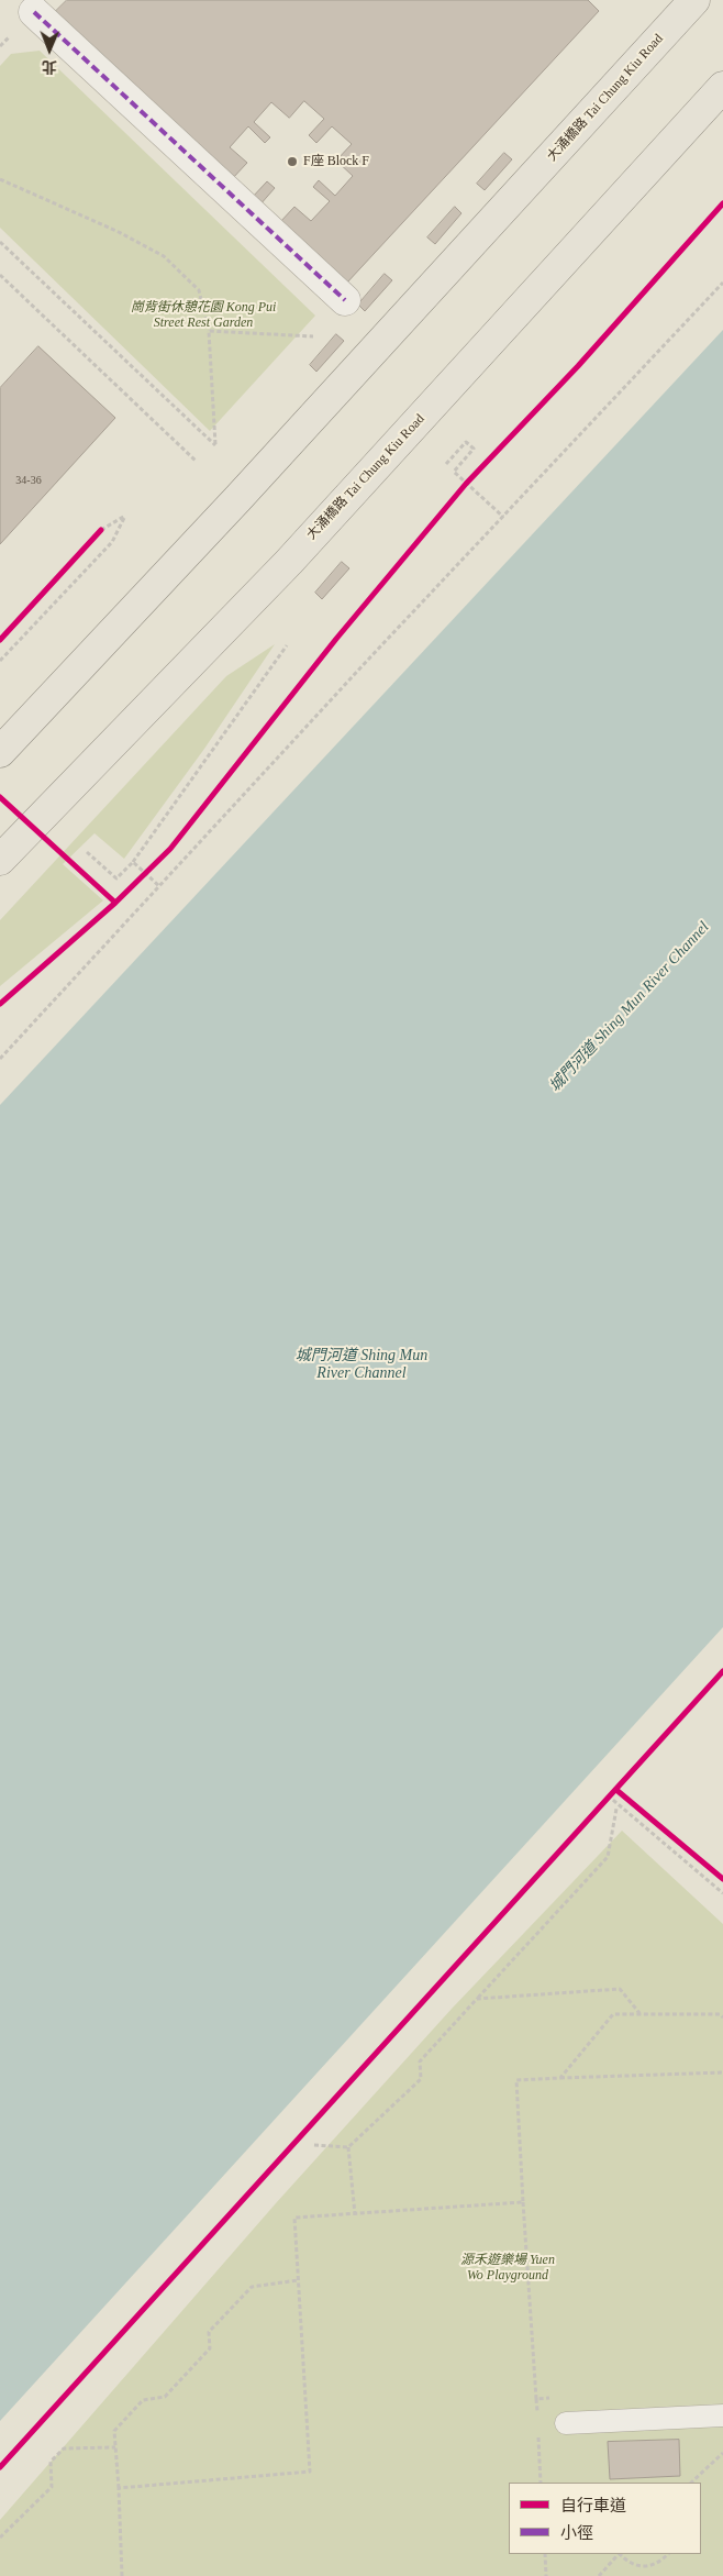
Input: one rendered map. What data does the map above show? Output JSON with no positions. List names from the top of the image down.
{
  "streets": {
    "main road": ["大涌橋路 Tai Chung Kiu Road"]
  },
  "water": ["城門河道 Shing Mun River Channel"],
  "parks": ["崗背街休憩花園 Kong Pui Street Rest Garden", "源禾遊樂場 Yuen Wo Playground"],
  "places": ["F座 Block F"],
  "house_numbers": ["34-36"],
  "legend": ["自行車道", "小徑"],
  "north": "bottom"
}
